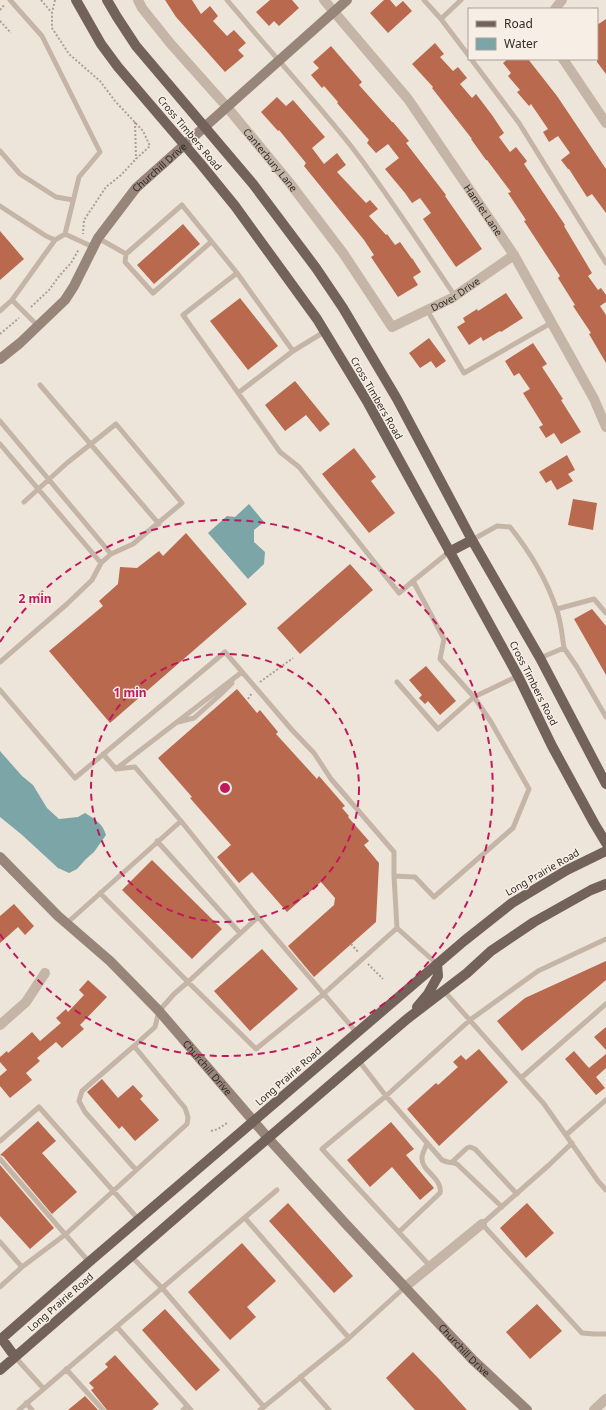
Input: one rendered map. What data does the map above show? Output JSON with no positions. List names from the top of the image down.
{
  "streets": {
    "main road": ["Cross Timbers Road", "Long Prairie Road"],
    "street": [
      "Canterbury Lane",
      "Churchill Drive",
      "Hamlet Lane",
      "Dover Drive"
    ]
  },
  "crossings": [
    ["Cross Timbers Road", "Churchill Drive"],
    ["Canterbury Lane", "Churchill Drive"],
    ["Canterbury Lane", "Dover Drive"],
    ["Churchill Drive", "Hamlet Lane"],
    ["Churchill Drive", "Long Prairie Road"],
    ["Hamlet Lane", "Dover Drive"]
  ],
  "legend": ["Road", "Water"],
  "rings": ["2 min", "1 min"]
}
